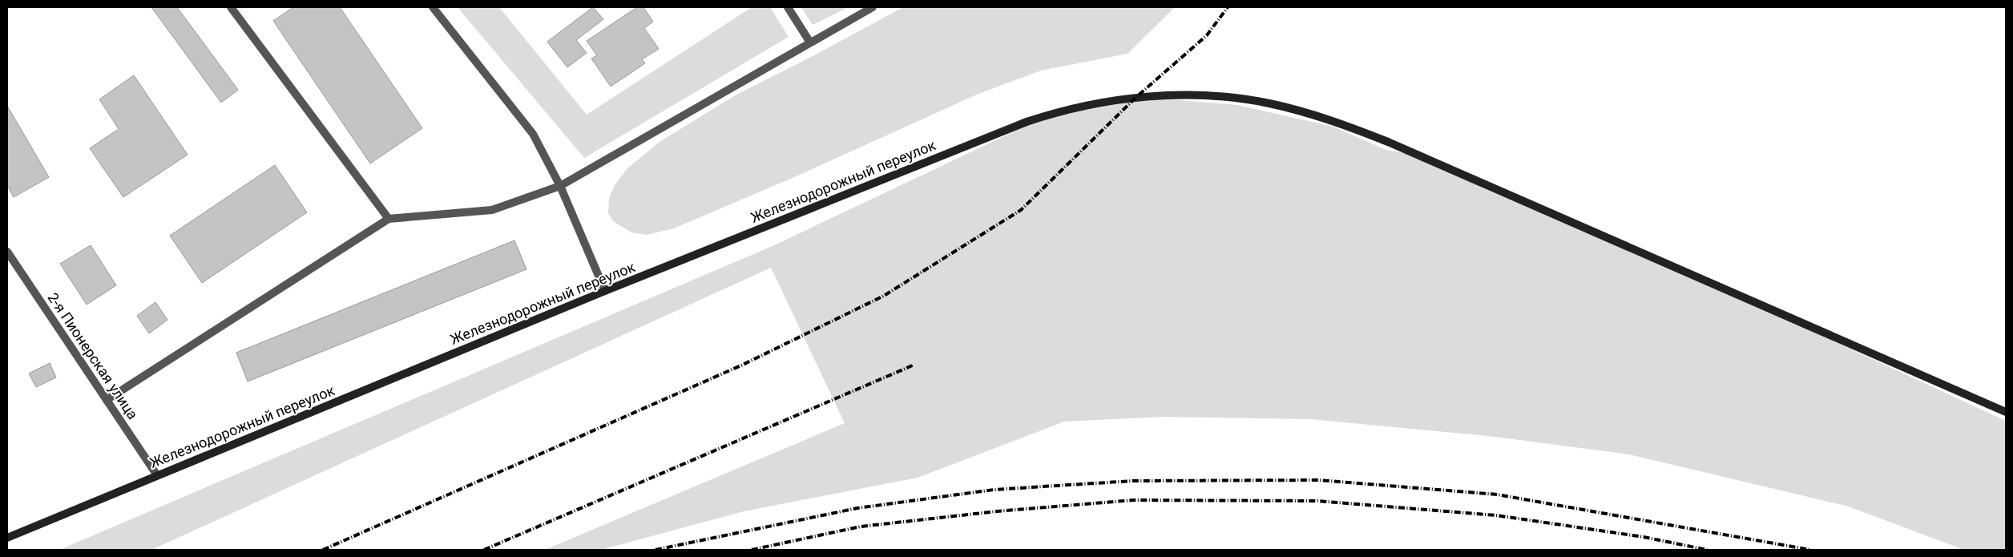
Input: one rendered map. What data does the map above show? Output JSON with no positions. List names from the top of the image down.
{
  "streets": {
    "street": ["Железнодорожный переулок", "2-я Пионерская улица"]
  },
  "crossings": [
    ["Железнодорожный переулок", "2-я Пионерская улица"]
  ]
}
